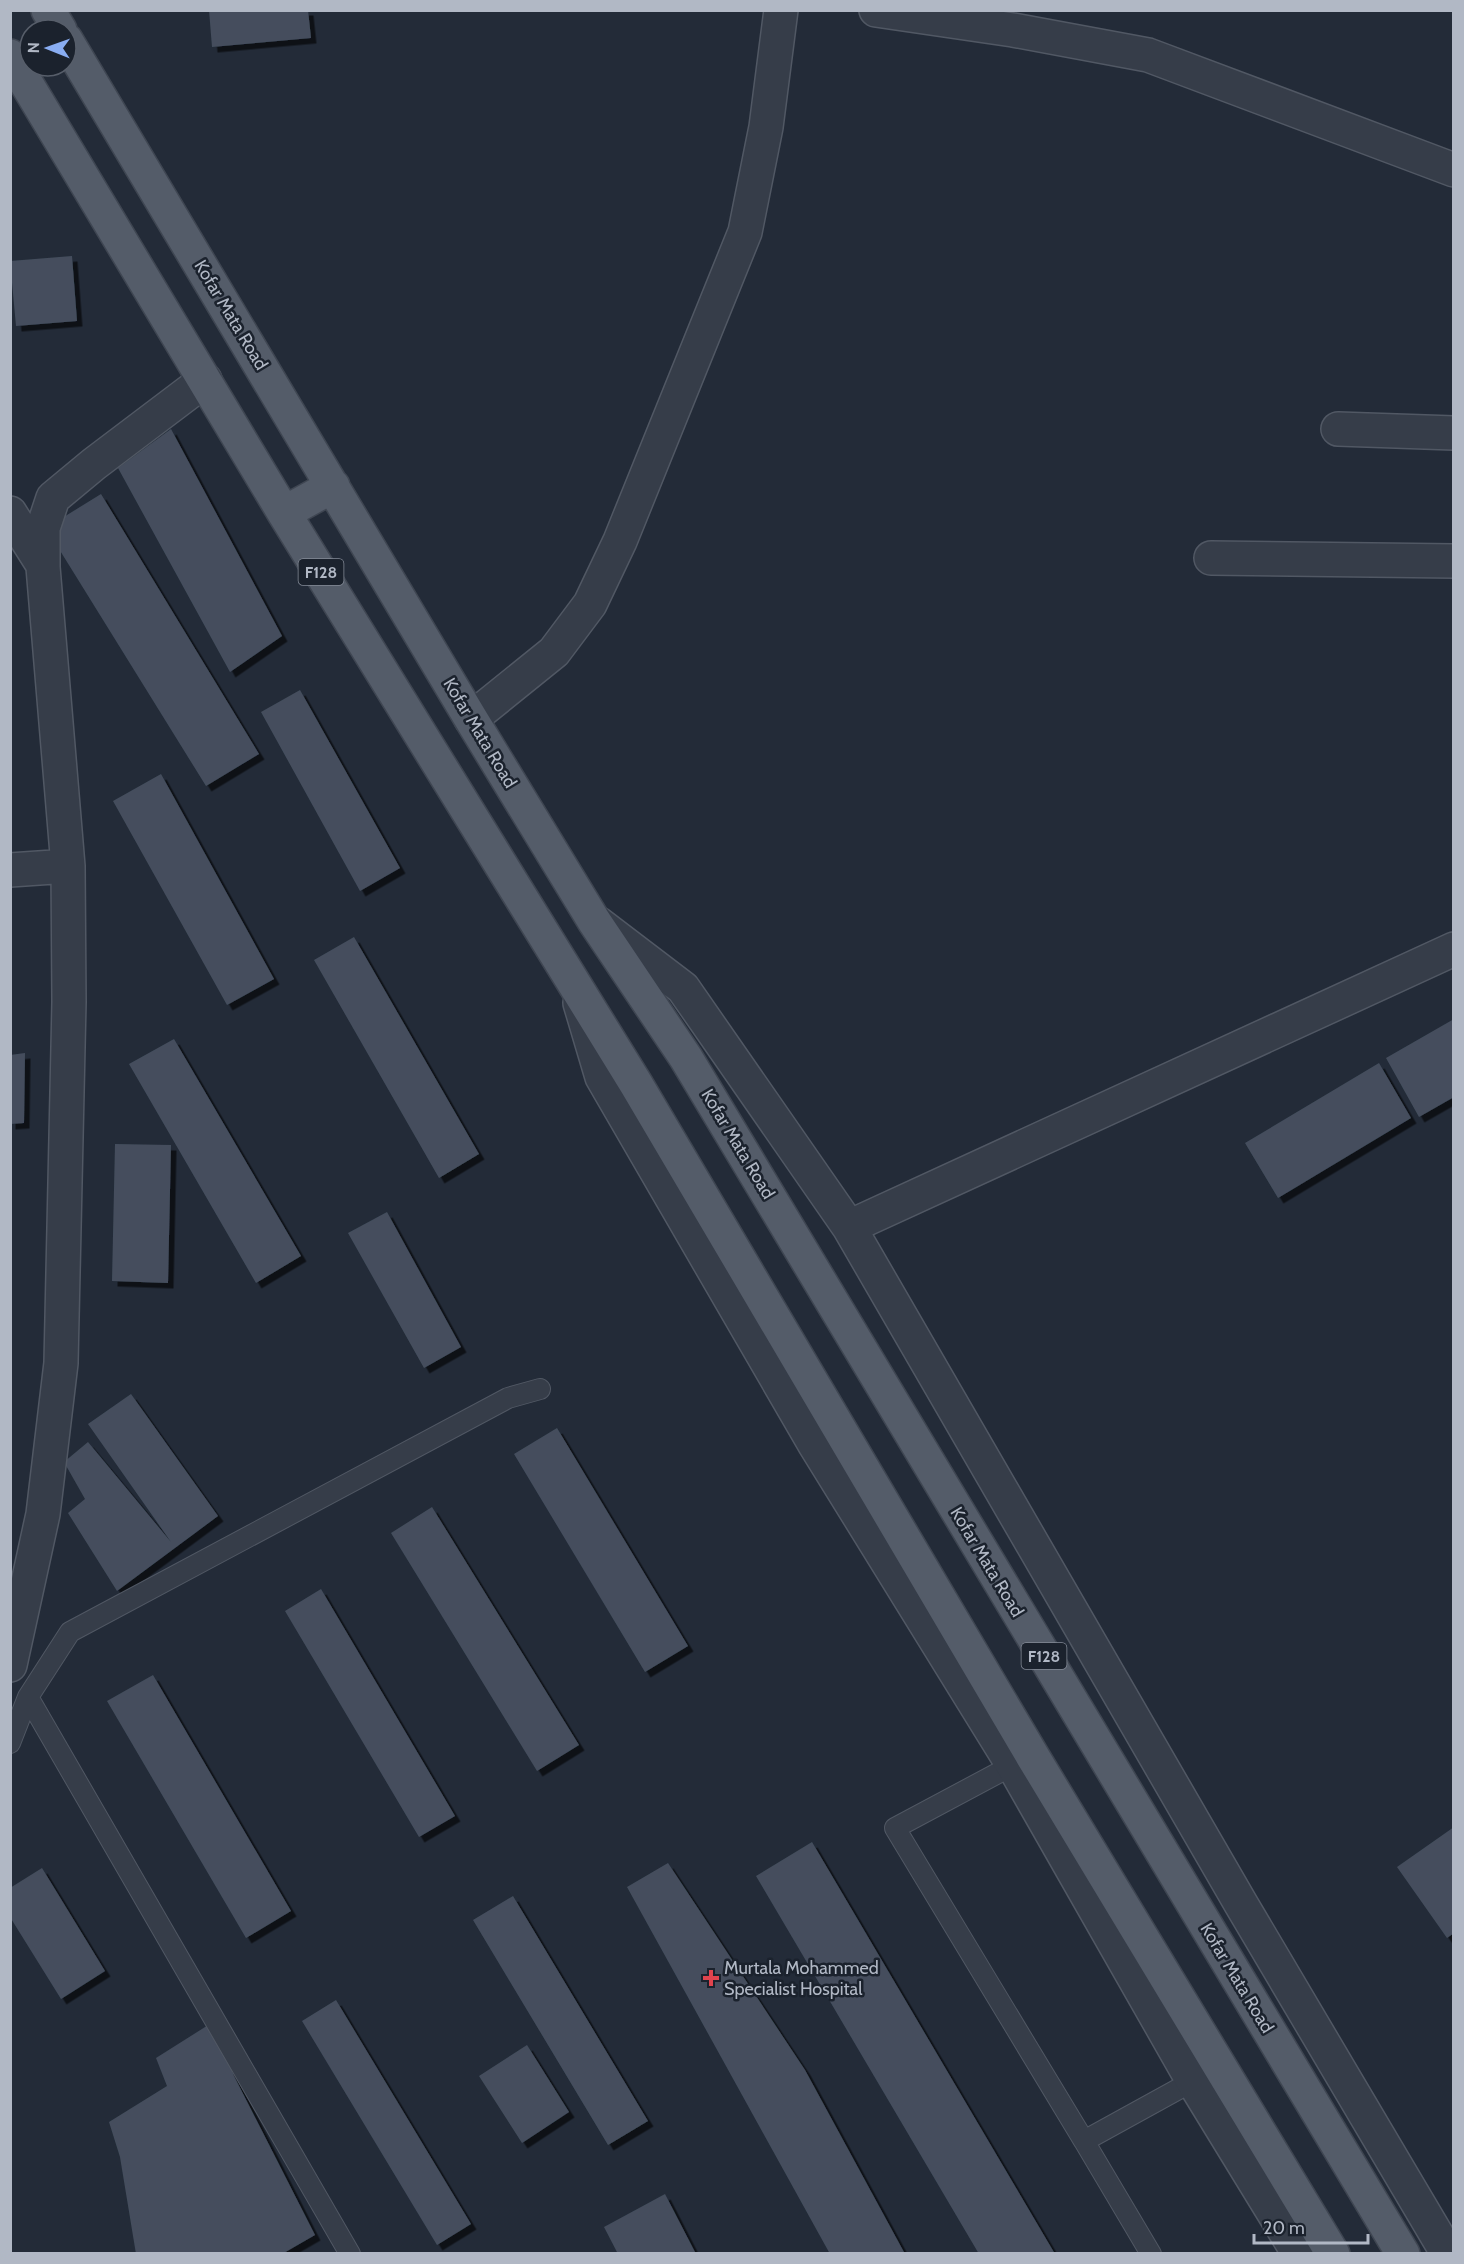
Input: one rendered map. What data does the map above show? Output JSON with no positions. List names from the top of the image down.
{
  "streets": {
    "main road": ["Kofar Mata Road", "F128"]
  },
  "places": {
    "health": ["Murtala Mohammed Specialist Hospital"]
  },
  "scale_bar": "20 m",
  "north": "left"
}
